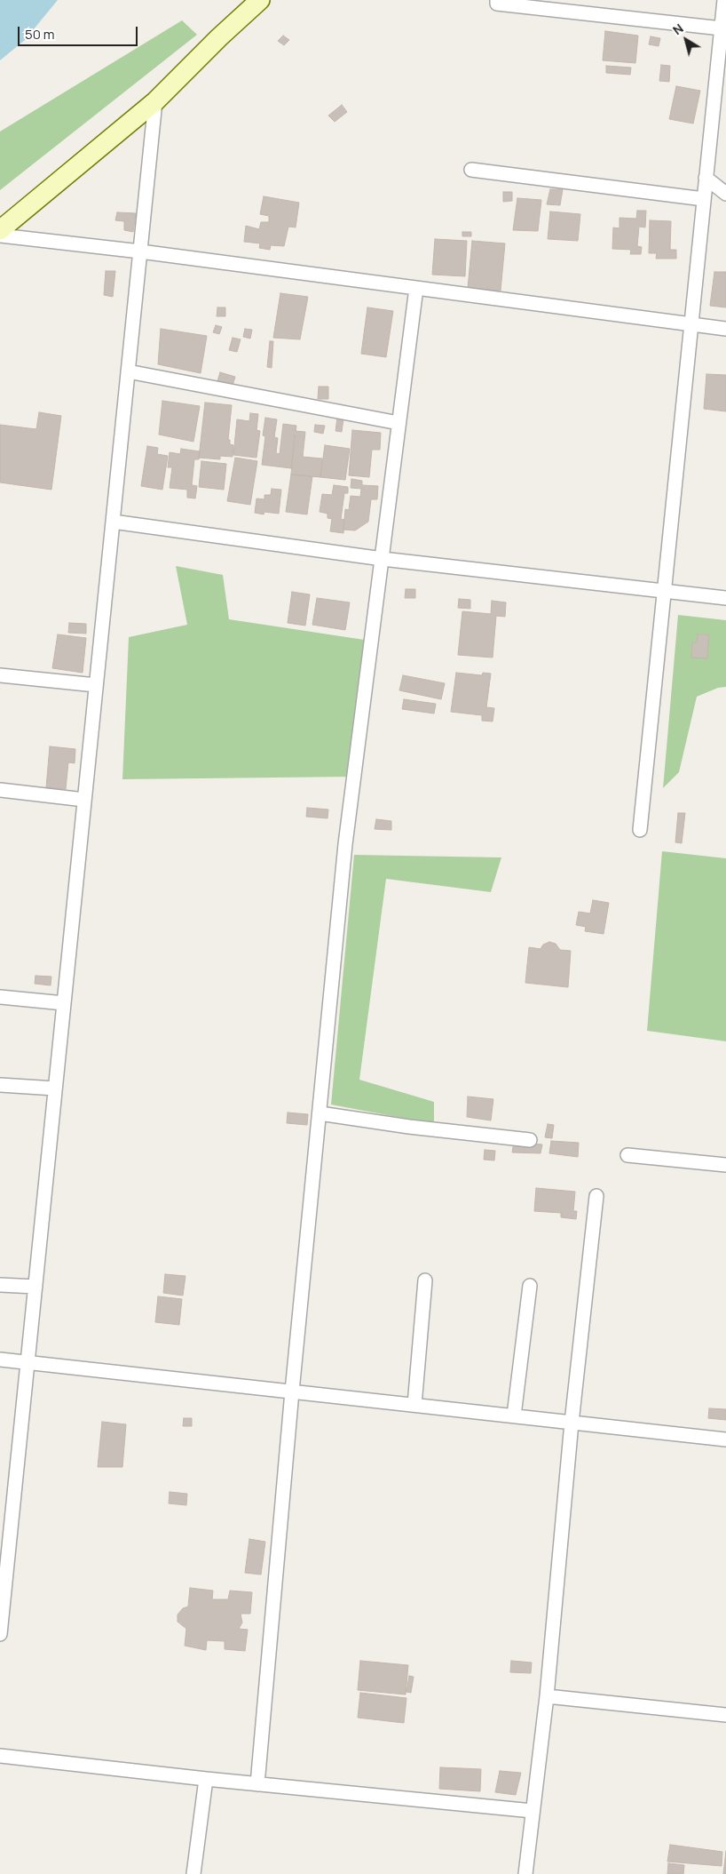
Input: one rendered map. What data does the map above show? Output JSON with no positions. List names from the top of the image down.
{
  "scale_bar": "50 m",
  "north": "top left"
}
